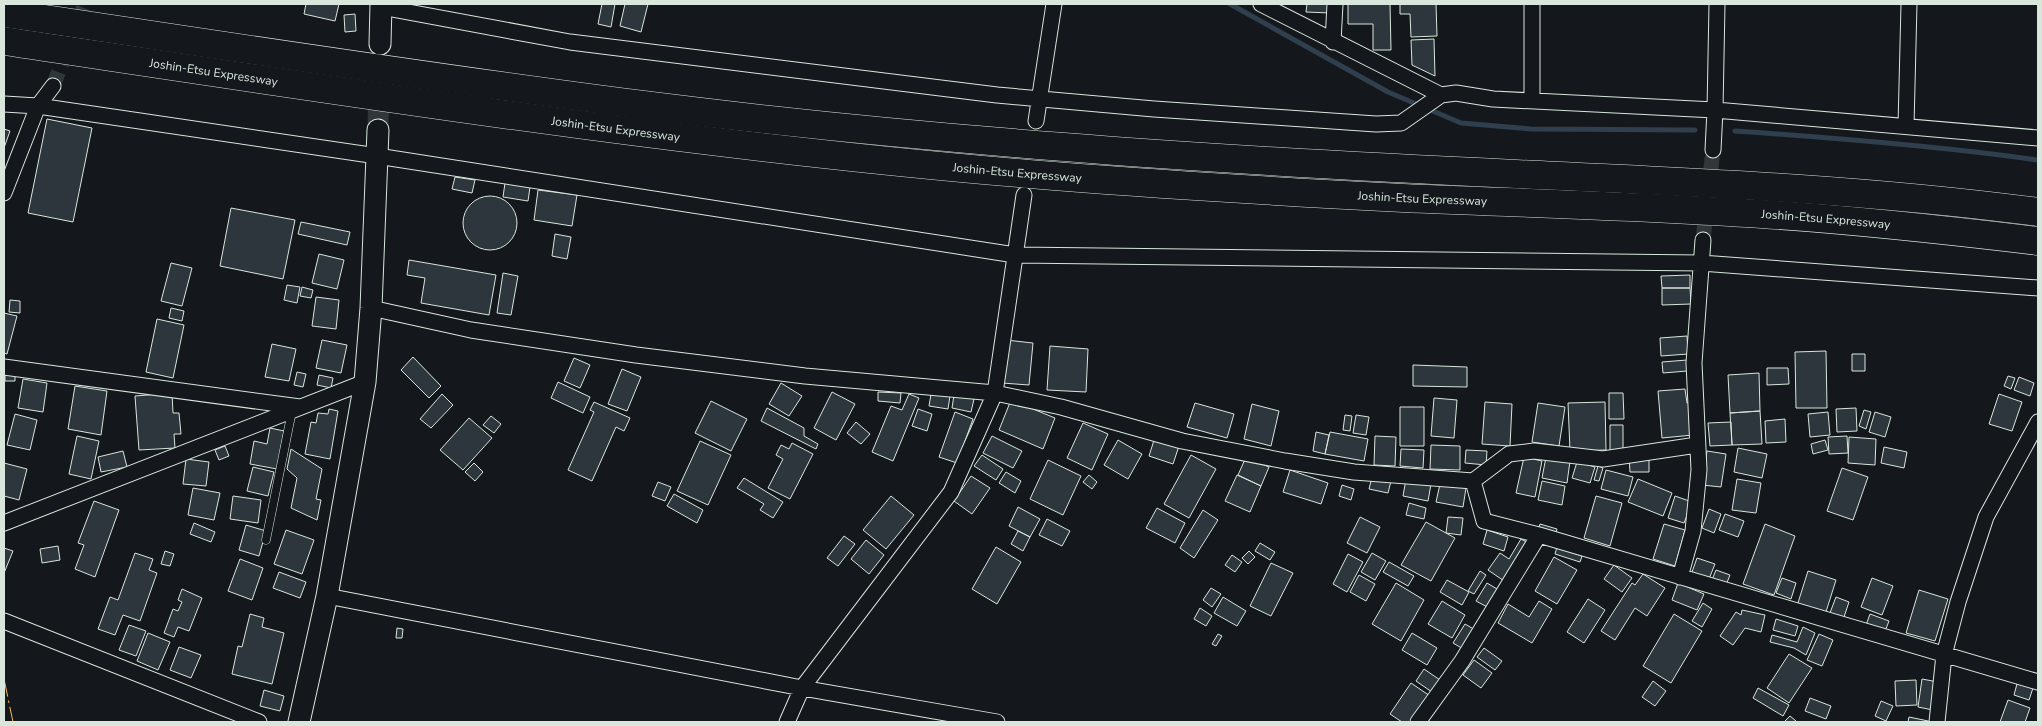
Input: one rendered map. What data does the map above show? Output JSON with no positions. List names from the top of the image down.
{
  "streets": {
    "highway": ["Joshin-Etsu Expressway"]
  }
}
